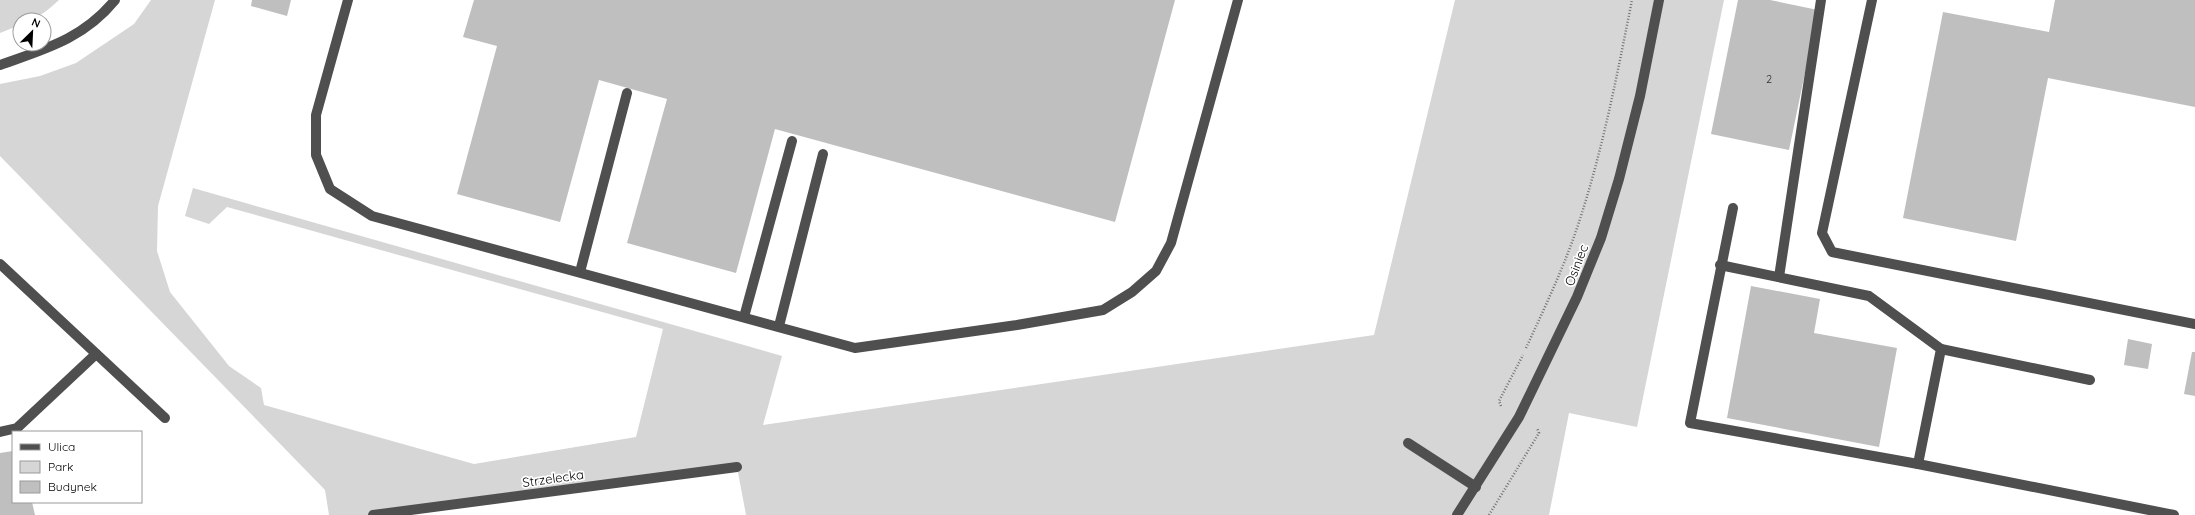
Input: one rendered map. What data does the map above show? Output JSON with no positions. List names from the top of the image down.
{
  "streets": {
    "street": ["Osiniec", "Strzelecka"]
  },
  "house_numbers": ["2"],
  "legend": ["Ulica", "Park", "Budynek"],
  "north": "top right"
}
